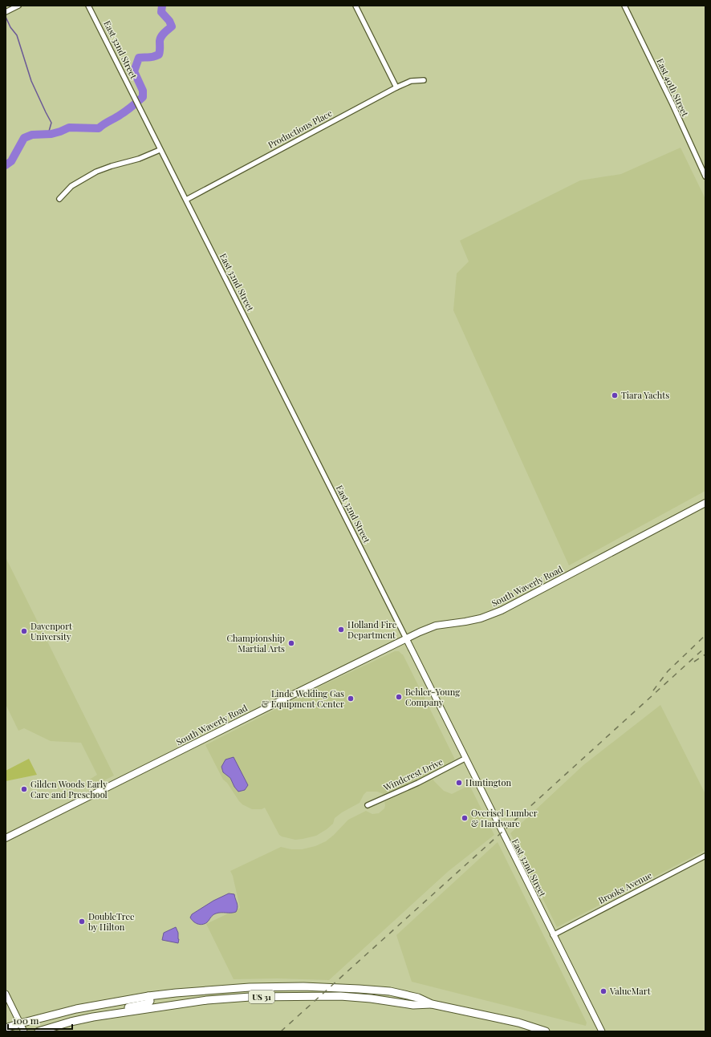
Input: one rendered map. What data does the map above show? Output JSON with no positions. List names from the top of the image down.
{
  "streets": {
    "highway": ["US 31"],
    "main road": ["South Waverly Road"],
    "street": [
      "East 32nd Street",
      "East 40th Street",
      "Productions Place",
      "Windcrest Drive",
      "Brooks Avenue"
    ]
  },
  "crossings": [
    ["East 32nd Street", "Productions Place"],
    ["East 32nd Street", "South Waverly Road"],
    ["East 32nd Street", "Windcrest Drive"],
    ["East 32nd Street", "Brooks Avenue"]
  ],
  "places": [
    "Tiara Yachts",
    "Holland Fire Department",
    "Davenport University",
    "Championship Martial Arts",
    "Behler-Young Company",
    "Linde Welding Gas & Equipment Center",
    "Huntington",
    "Gilden Woods Early Care and Preschool",
    "Overisel Lumber & Hardware",
    "DoubleTree by Hilton",
    "ValueMart"
  ],
  "scale_bar": "100 m"
}
